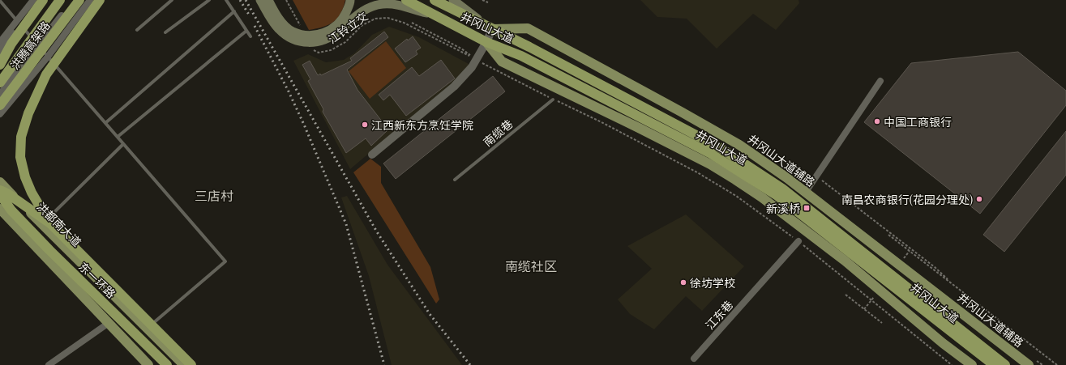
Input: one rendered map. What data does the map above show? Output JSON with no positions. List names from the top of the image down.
{
  "streets": {
    "highway": ["井冈山大道", "洪腾高架路", "东一环路"],
    "main road": ["井冈山大道辅路", "洪都南大道"],
    "street": ["江东巷"],
    "lane": ["南缆巷"],
    "path": ["江铃立交"]
  },
  "crossings": [
    ["井冈山大道", "井冈山大道辅路"],
    ["洪都南大道", "东一环路"]
  ],
  "districts": ["三店村", "南缆社区"],
  "places": {
    "other": [
      "中国工商银行",
      "江西新东方烹饪学院",
      "南昌农商银行(花园分理处)",
      "徐坊学校"
    ],
    "transit": ["新溪桥"]
  }
}
